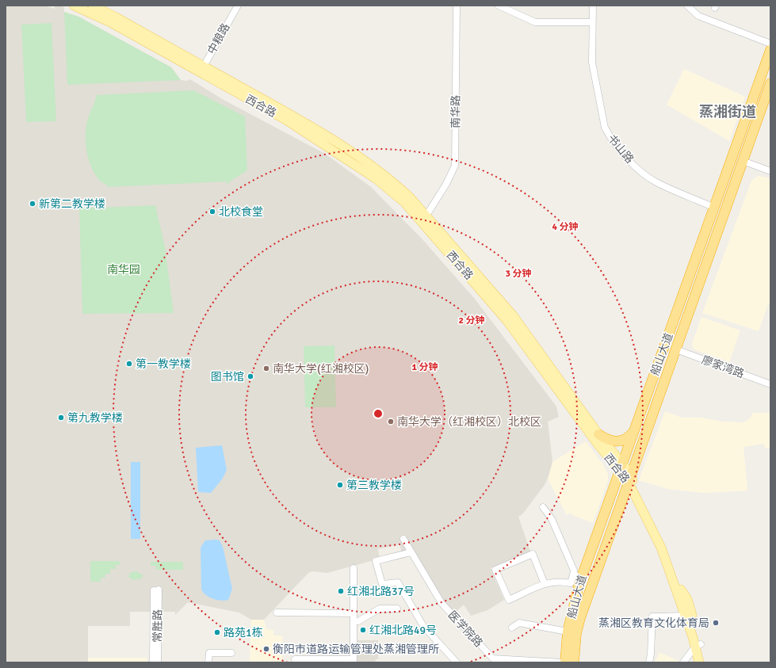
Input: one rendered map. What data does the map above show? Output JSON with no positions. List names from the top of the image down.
{
  "streets": {
    "highway": ["船山大道"],
    "main road": ["西合路"],
    "street": [
      "中粮路",
      "南华路",
      "书山路",
      "廖家湾路",
      "常胜路",
      "医学院路"
    ]
  },
  "crossings": [
    ["中粮路", "西合路"],
    ["西合路", "船山大道"],
    ["书山路", "船山大道"],
    ["船山大道", "廖家湾路"]
  ],
  "districts": ["蒸湘街道"],
  "parks": ["南华园"],
  "places": [
    "新第二教学楼",
    "北校食堂",
    "第一教学楼",
    "南华大学(红湘校区)",
    "图书馆",
    "第九教学楼",
    "南华大学（红湘校区）北校区",
    "第三教学楼",
    "红湘北路37号",
    "蒸湘区教育文化体育局",
    "红湘北路49号",
    "路苑1栋",
    "衡阳市道路运输管理处蒸湘管理所"
  ],
  "rings": [
    "4 分钟",
    "3 分钟",
    "2 分钟",
    "1 分钟"
  ]
}
